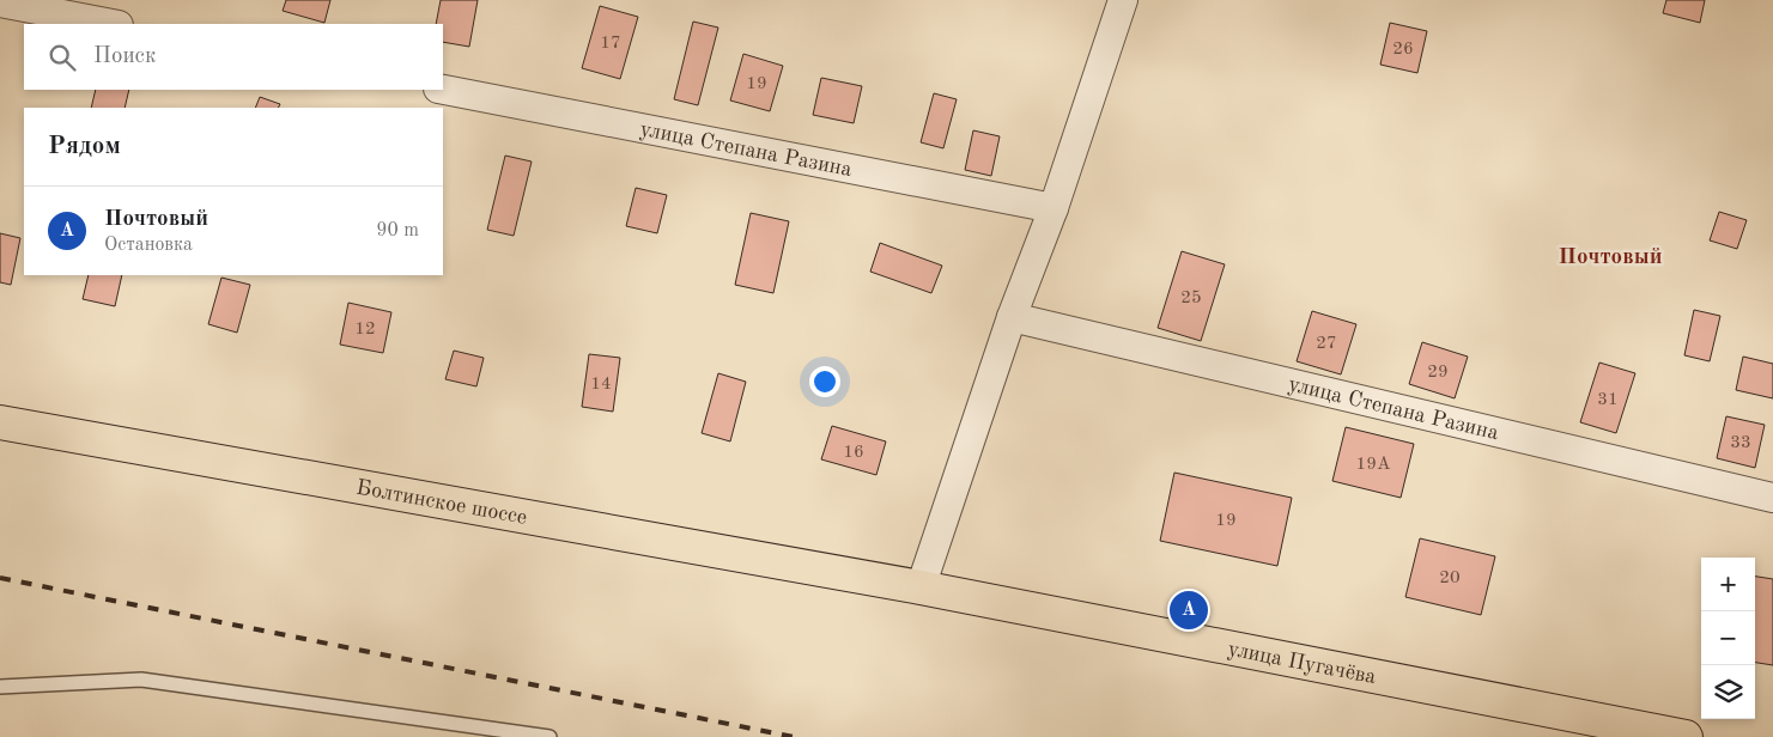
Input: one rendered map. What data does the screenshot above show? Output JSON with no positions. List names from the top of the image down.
{
  "streets": {
    "main road": ["Болтинское шоссе", "улица Пугачёва"],
    "street": ["улица Степана Разина"]
  },
  "crossings": [
    ["Болтинское шоссе", "улица Пугачёва"]
  ],
  "districts": ["Почтовый"],
  "house_numbers": [
    "17",
    "26",
    "19",
    "25",
    "12",
    "27",
    "29",
    "14",
    "31",
    "33",
    "16",
    "19А",
    "19",
    "20"
  ],
  "page": {
    "search": "Поиск",
    "heading": "Рядом",
    "list": [
      {
        "mark": "A",
        "name": "Почтовый",
        "note": "Остановка",
        "value": "90 m"
      }
    ],
    "map_buttons": ["+", "−"],
    "pins": "A"
  }
}
